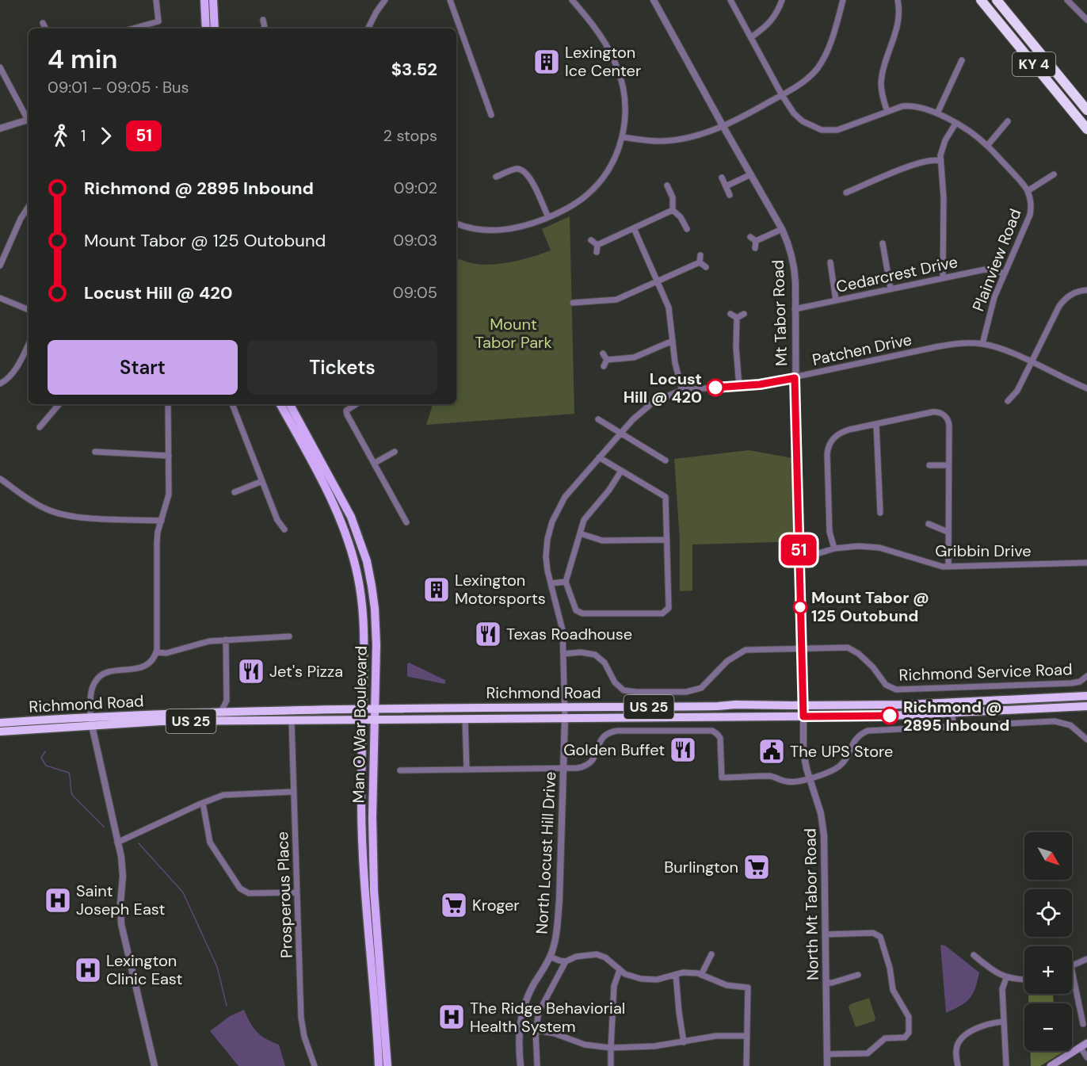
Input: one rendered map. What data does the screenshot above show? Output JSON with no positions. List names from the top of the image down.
{
  "streets": {
    "highway": ["KY 4", "Richmond Road", "US 25"],
    "main road": ["Man O War Boulevard"],
    "street": [
      "Plainview Road",
      "Cedarcrest Drive",
      "Mt Tabor Road",
      "Patchen Drive",
      "Gribbin Drive",
      "Richmond Service Road",
      "North Locust Hill Drive",
      "Prosperous Place",
      "North Mt Tabor Road"
    ]
  },
  "crossings": [
    ["Plainview Road", "Cedarcrest Drive"],
    ["Plainview Road", "Patchen Drive"],
    ["Cedarcrest Drive", "Mt Tabor Road"],
    ["Mt Tabor Road", "Patchen Drive"],
    ["Mt Tabor Road", "Gribbin Drive"],
    ["Mt Tabor Road", "Richmond Service Road"],
    ["Mt Tabor Road", "Richmond Road"],
    ["Mt Tabor Road", "North Mt Tabor Road"],
    ["Patchen Drive", "Richmond Service Road"],
    ["Patchen Drive", "Richmond Road"],
    ["Patchen Drive", "North Locust Hill Drive"],
    ["Richmond Road", "Man O War Boulevard"],
    ["Richmond Road", "North Locust Hill Drive"],
    ["Richmond Road", "Prosperous Place"],
    ["Richmond Road", "North Mt Tabor Road"]
  ],
  "parks": ["Mount Tabor Park"],
  "places": {
    "building": ["Lexington Ice Center", "Lexington Motorsports"],
    "other": ["Locust Hill @ 420", "Mount Tabor @ 125 Outobund", "Richmond @ 2895 Inbound"],
    "restaurant": ["Texas Roadhouse", "Jet's Pizza", "Golden Buffet"],
    "public building": ["The UPS Store"],
    "supermarket": ["Burlington", "Kroger"],
    "hospital": ["Saint Joseph East", "Lexington Clinic East", "The Ridge Behaviorial Health System"]
  },
  "lines": ["bus line 51"],
  "north": "bottom right",
  "page": {
    "on_map": "51",
    "heading": ["4 min", "09:01 – 09:05 · Bus", "$3.52"],
    "legs": ["1", "51", "2 stops"],
    "list": [
      {
        "name": "Richmond @ 2895 Inbound",
        "value": "09:02"
      },
      {
        "name": "Mount Tabor @ 125 Outobund",
        "value": "09:03"
      },
      {
        "name": "Locust Hill @ 420",
        "value": "09:05"
      }
    ],
    "buttons": ["Start", "Tickets"],
    "map_buttons": ["+", "−"]
  }
}
